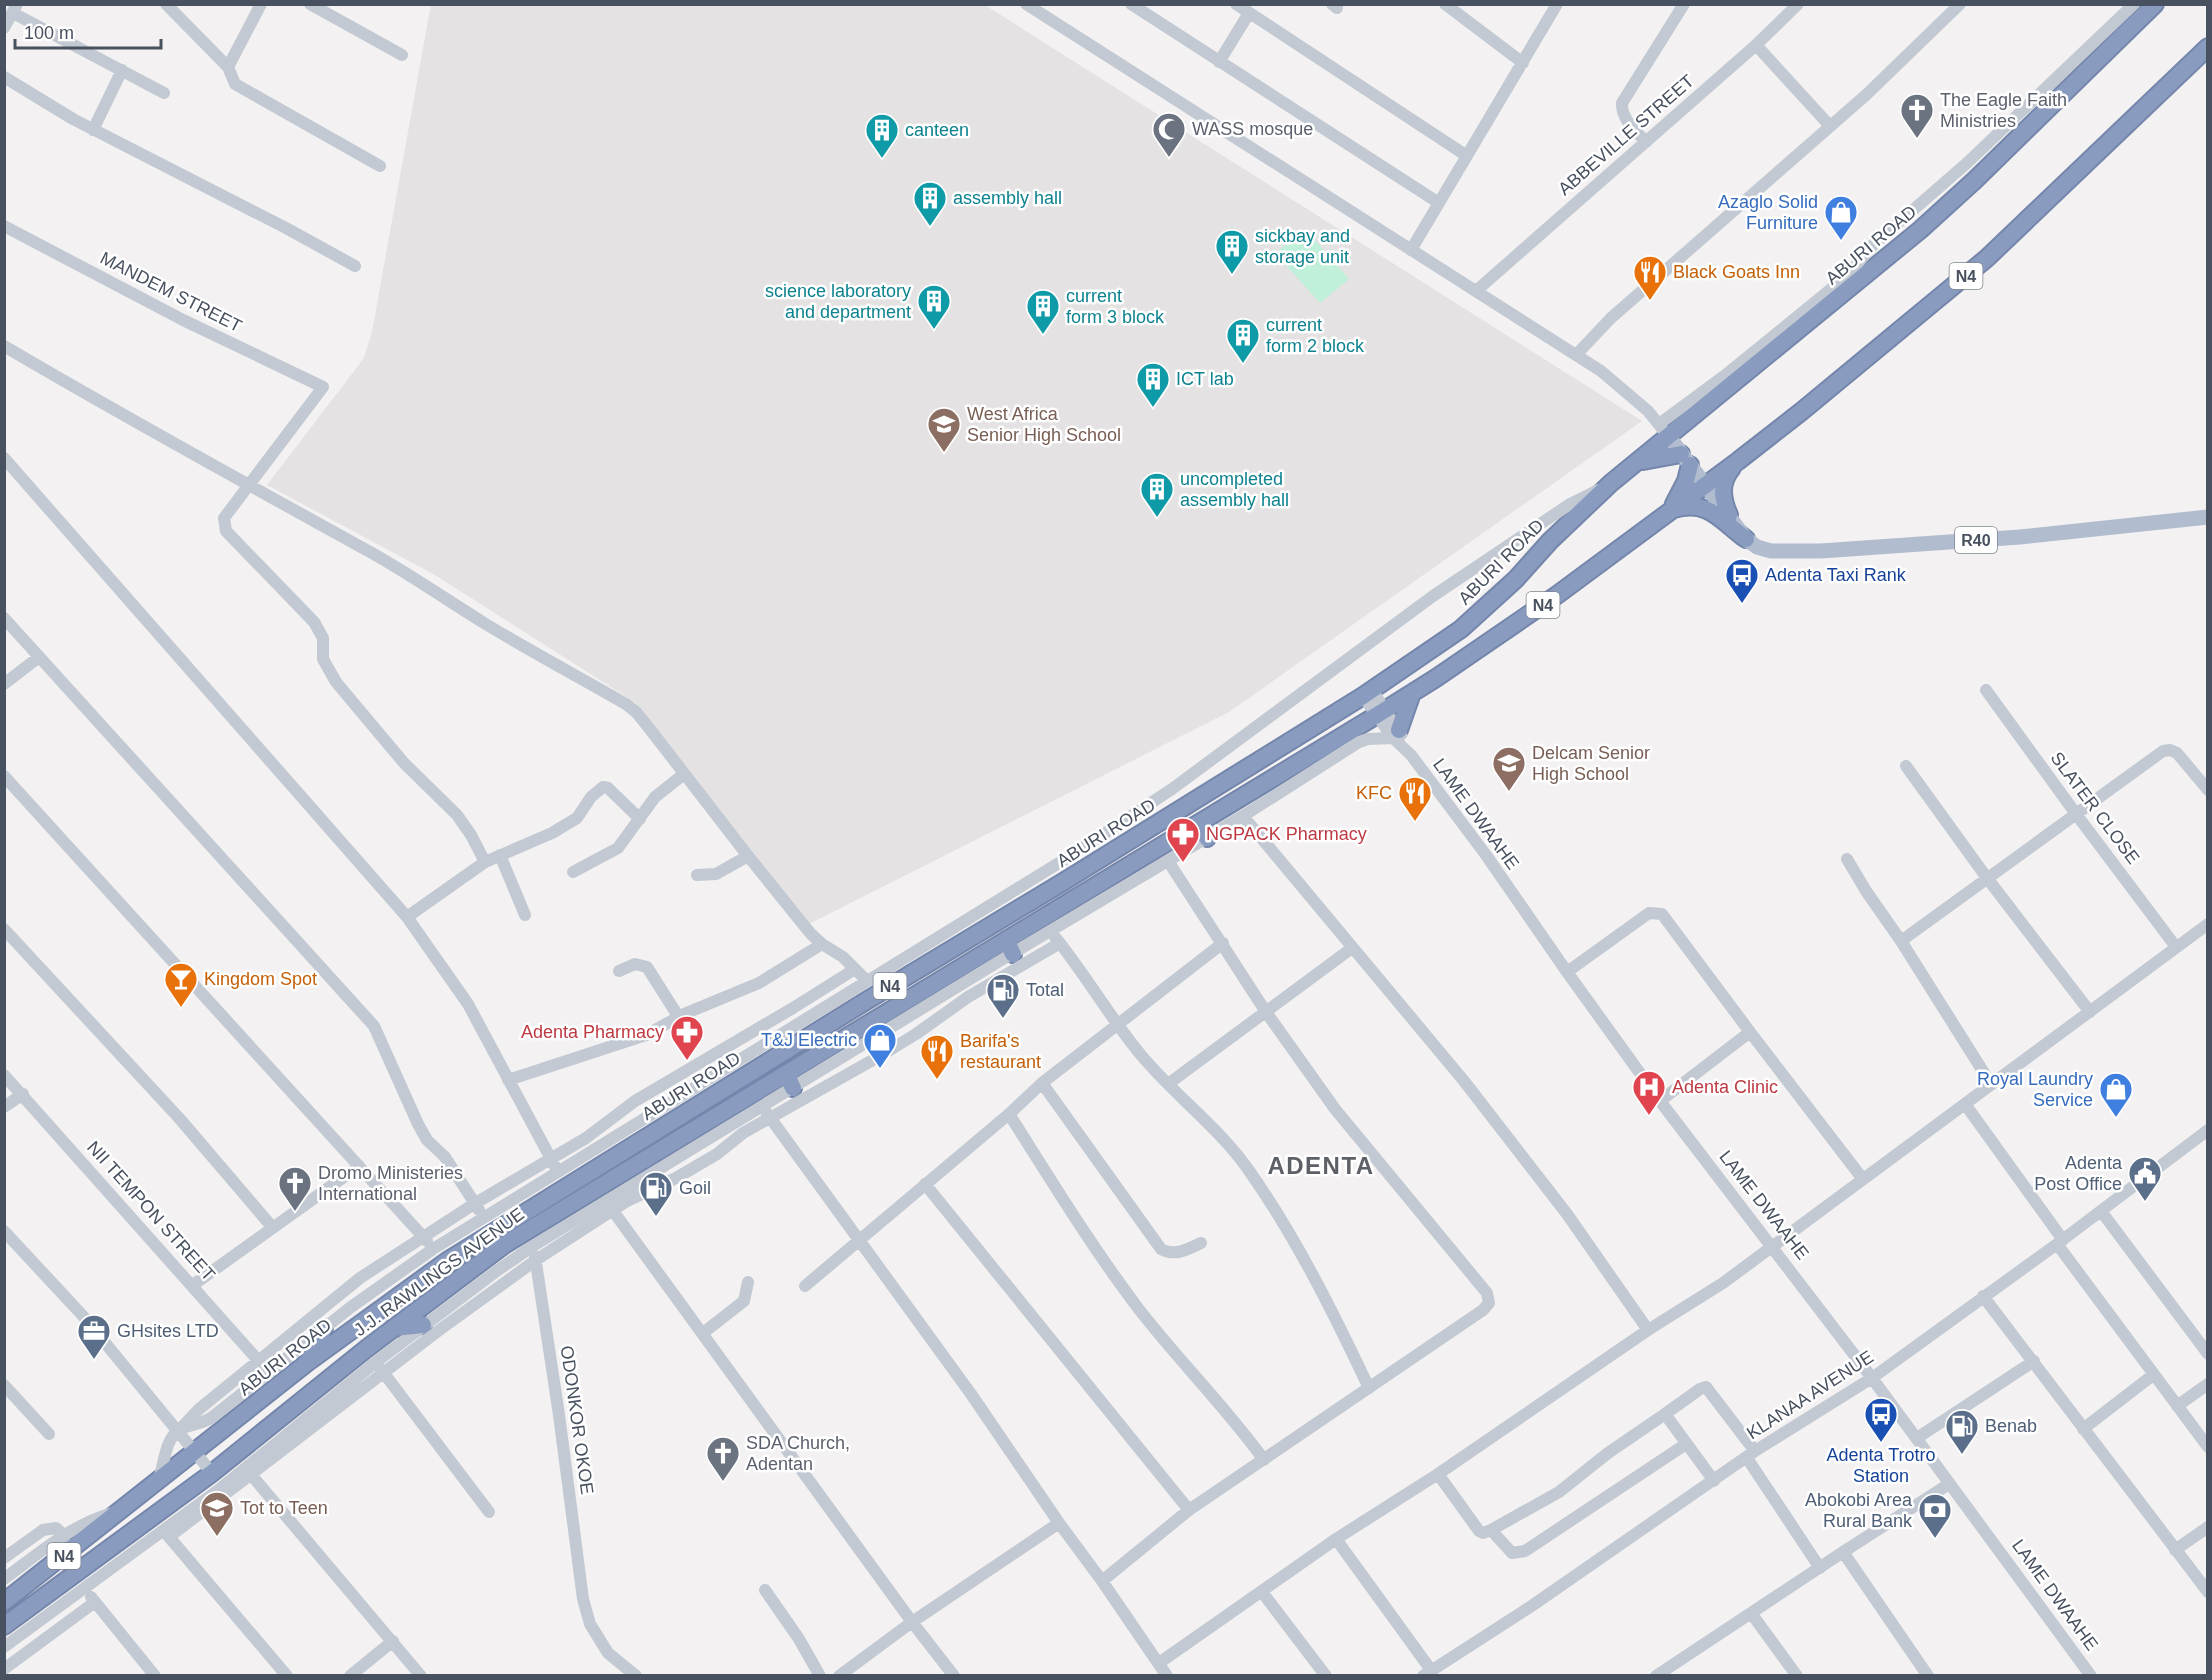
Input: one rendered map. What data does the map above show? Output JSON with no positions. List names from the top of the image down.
{
  "streets": {
    "highway": ["ABURI ROAD", "N4", "J.J. RAWLINGS AVENUE"],
    "main road": ["R40"],
    "street": [
      "ABBEVILLE STREET",
      "MANDEM STREET",
      "SLATER CLOSE",
      "LAME DWAAHE",
      "NII TEMPON STREET",
      "KLANAA AVENUE",
      "ODONKOR OKOE"
    ]
  },
  "crossings": [
    ["ABURI ROAD", "LAME DWAAHE"],
    ["ABURI ROAD", "J.J. RAWLINGS AVENUE"],
    ["N4", "LAME DWAAHE"],
    ["N4", "J.J. RAWLINGS AVENUE"],
    ["LAME DWAAHE", "J.J. RAWLINGS AVENUE"],
    ["LAME DWAAHE", "KLANAA AVENUE"]
  ],
  "districts": ["ADENTA"],
  "places": {
    "church": ["The Eagle Faith Ministries", "Dromo Ministeries International", "SDA Church, Adentan"],
    "mosque": ["WASS mosque"],
    "building": [
      "canteen",
      "assembly hall",
      "sickbay and storage unit",
      "science laboratory and department",
      "current form 3 block",
      "current form 2 block",
      "ICT lab",
      "uncompleted assembly hall"
    ],
    "shop": ["Azaglo Solid Furniture", "T&J Electric", "Royal Laundry Service"],
    "restaurant": ["Black Goats Inn", "KFC", "Barifa's restaurant"],
    "school or university": ["West Africa Senior High School", "Delcam Senior High School", "Tot to Teen"],
    "bus stop": ["Adenta Taxi Rank", "Adenta Trotro Station"],
    "pharmacy": ["NGPACK Pharmacy", "Adenta Pharmacy"],
    "bar": ["Kingdom Spot"],
    "fuel station": ["Total", "Goil", "Benab"],
    "hospital": ["Adenta Clinic"],
    "public building": ["Adenta Post Office"],
    "office": ["GHsites LTD"],
    "bank": ["Abokobi Area Rural Bank"]
  },
  "scale_bar": "100 m"
}
